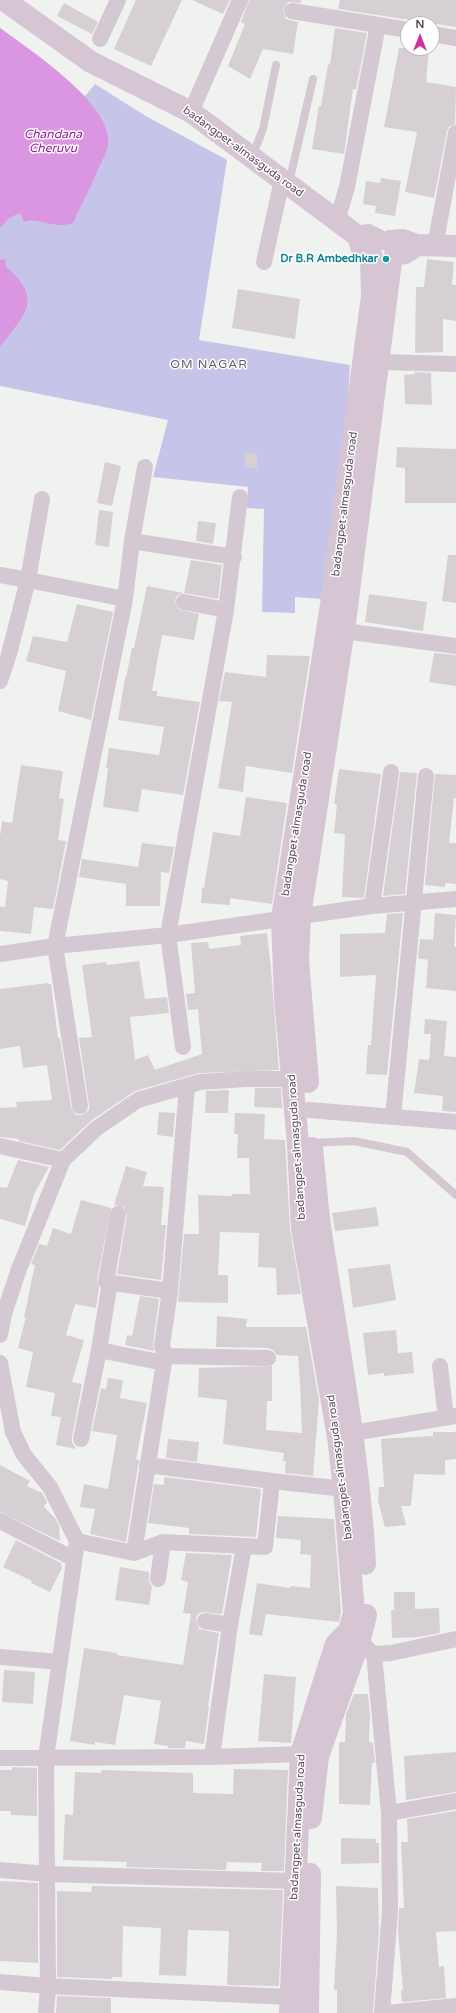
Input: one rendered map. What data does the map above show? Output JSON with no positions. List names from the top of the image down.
{
  "streets": {
    "street": ["badangpet-almasguda road"]
  },
  "districts": ["OM NAGAR"],
  "water": ["Chandana Cheruvu"],
  "places": ["Dr B.R Ambedhkar"],
  "north": "top"
}
